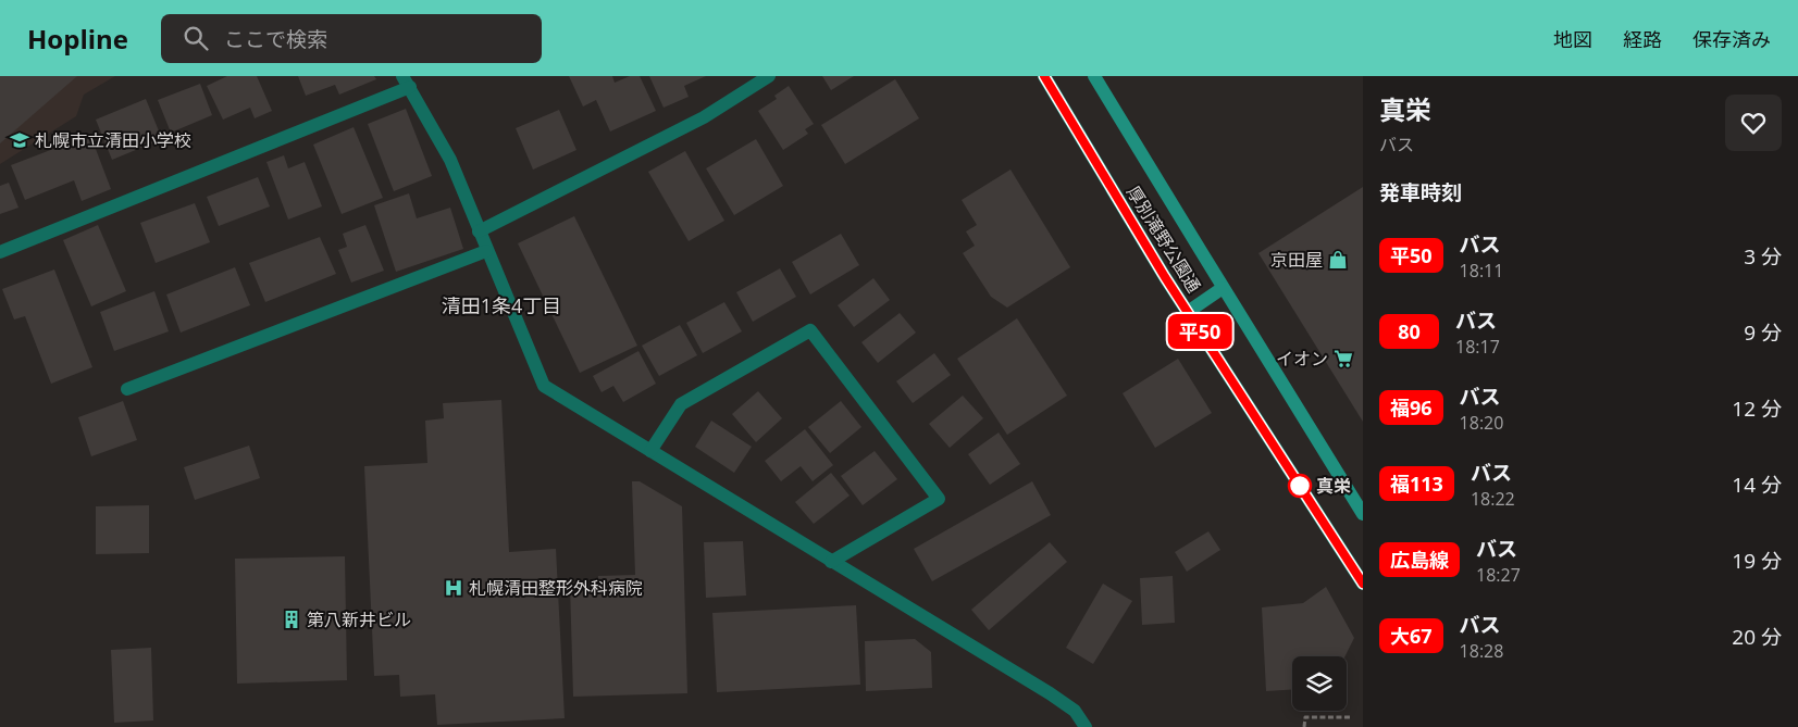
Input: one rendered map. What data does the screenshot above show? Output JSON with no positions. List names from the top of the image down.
{
  "streets": {
    "main road": ["厚別滝野公園通"]
  },
  "districts": ["清田1条4丁目"],
  "places": {
    "school or university": ["札幌市立清田小学校"],
    "shop": ["京田屋"],
    "supermarket": ["イオン"],
    "other": ["真栄"],
    "hospital": ["札幌清田整形外科病院"],
    "building": ["第八新井ビル"]
  },
  "lines": ["bus line 平50"],
  "page": {
    "header": "Hopline",
    "search": "ここで検索",
    "nav": ["地図", "経路", "保存済み"],
    "on_map": "平50",
    "heading": [
      ["真栄", "バス"],
      "発車時刻"
    ],
    "list": [
      {
        "mark": "平50",
        "name": "バス",
        "note": "18:11",
        "value": "3 分"
      },
      {
        "mark": "80",
        "name": "バス",
        "note": "18:17",
        "value": "9 分"
      },
      {
        "mark": "福96",
        "name": "バス",
        "note": "18:20",
        "value": "12 分"
      },
      {
        "mark": "福113",
        "name": "バス",
        "note": "18:22",
        "value": "14 分"
      },
      {
        "mark": "広島線",
        "name": "バス",
        "note": "18:27",
        "value": "19 分"
      },
      {
        "mark": "大67",
        "name": "バス",
        "note": "18:28",
        "value": "20 分"
      }
    ]
  }
}
